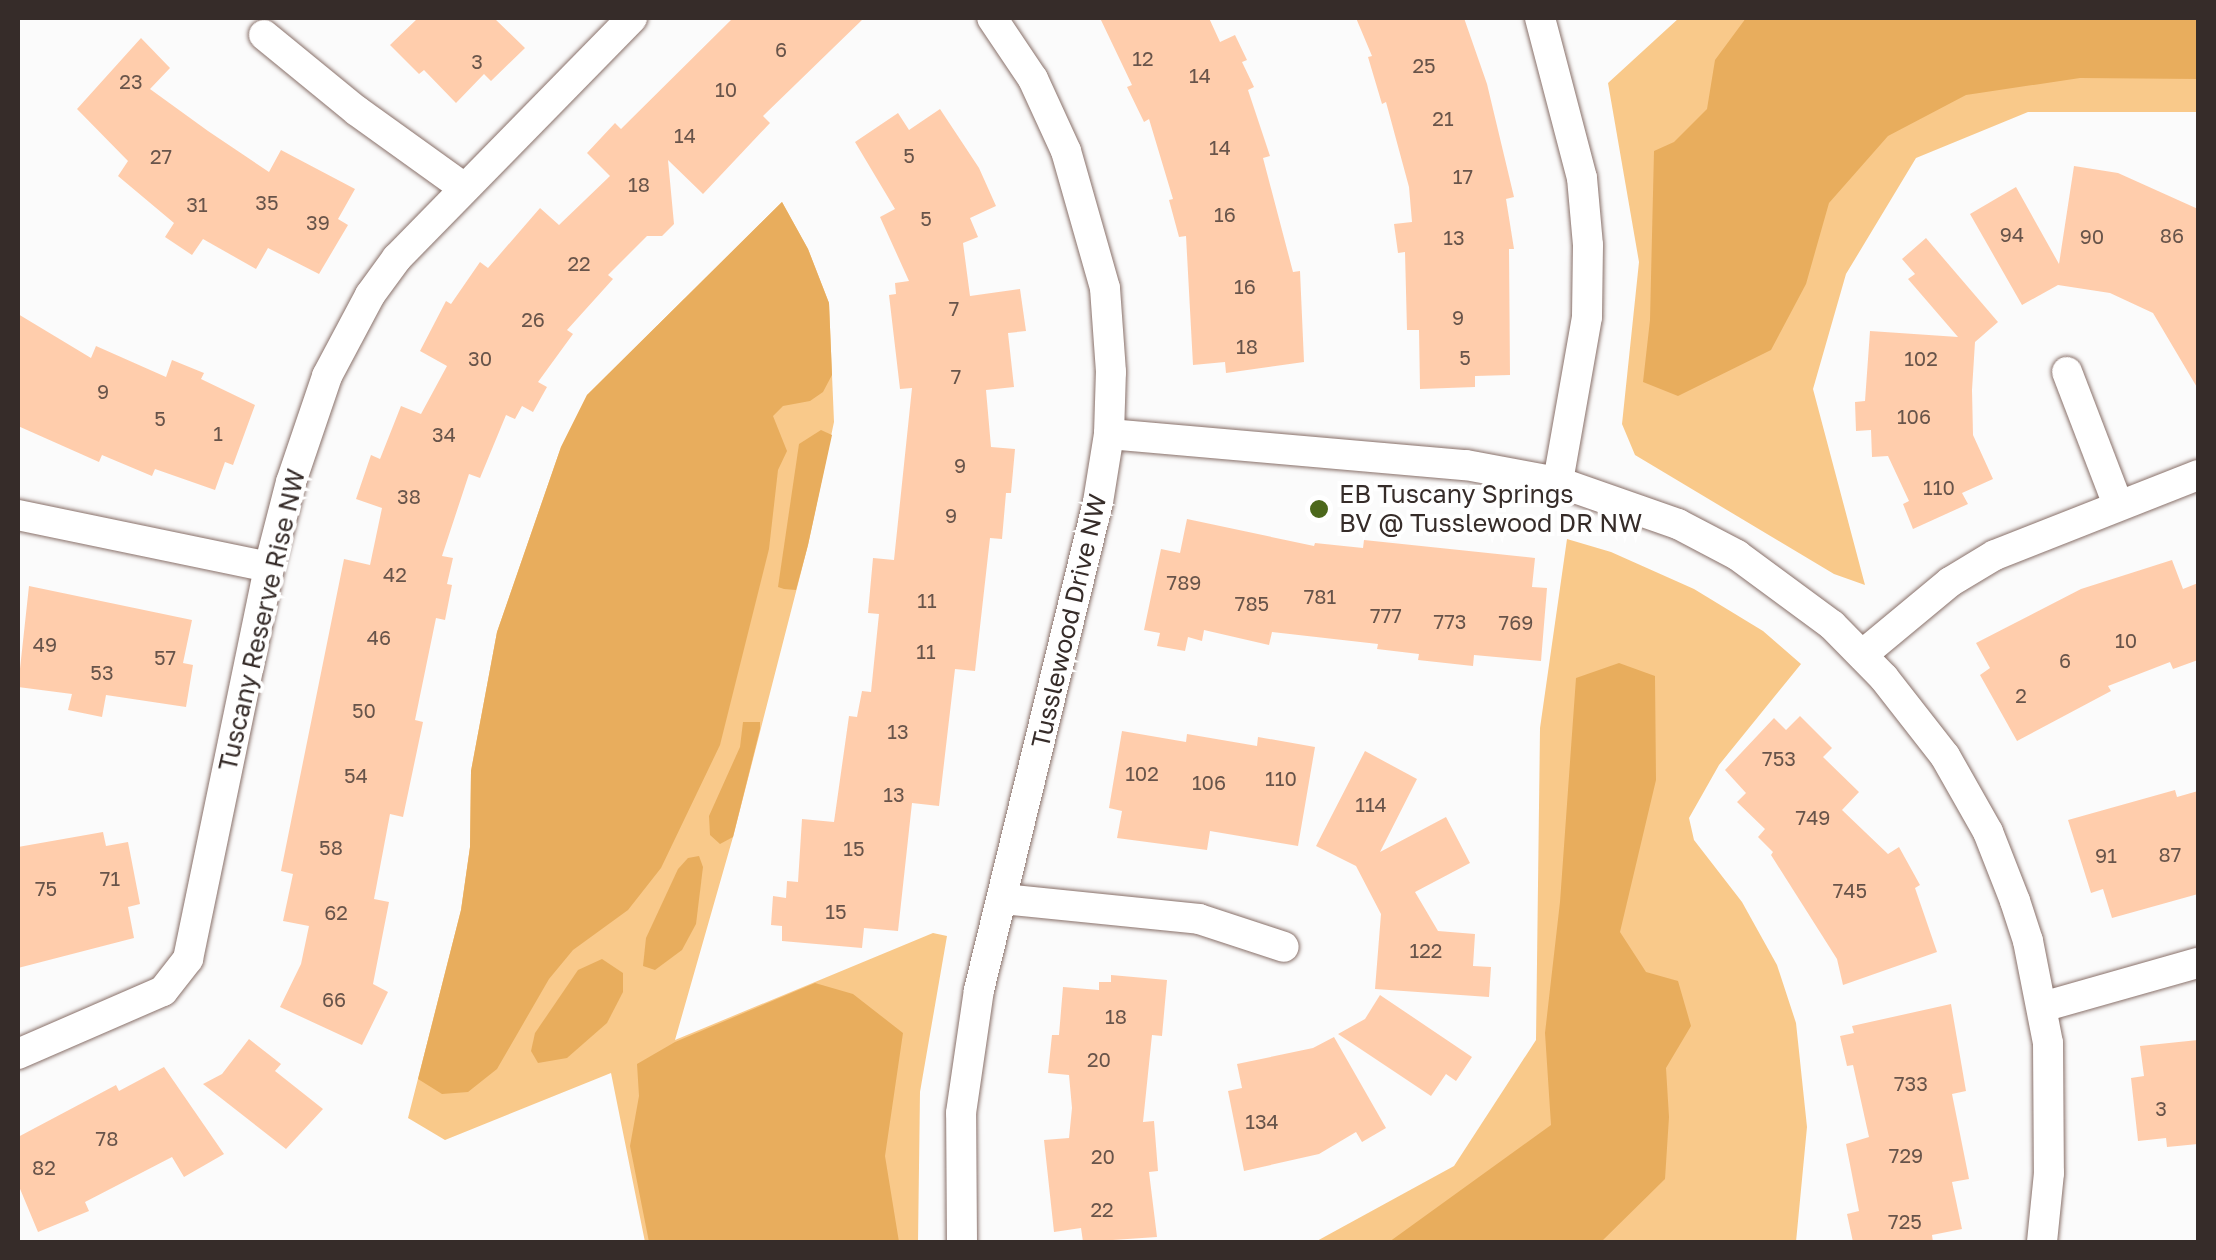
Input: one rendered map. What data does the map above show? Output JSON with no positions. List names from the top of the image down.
{
  "streets": {
    "street": ["Tuscany Reserve Rise NW", "Tusslewood Drive NW"]
  },
  "places": ["EB Tuscany Springs BV @ Tusslewood DR NW"],
  "house_numbers": [
    "6",
    "12",
    "3",
    "25",
    "14",
    "23",
    "10",
    "21",
    "14",
    "14",
    "5",
    "27",
    "17",
    "18",
    "35",
    "31",
    "16",
    "5",
    "39",
    "94",
    "86",
    "90",
    "13",
    "22",
    "16",
    "7",
    "9",
    "26",
    "18",
    "5",
    "30",
    "102",
    "7",
    "9",
    "106",
    "5",
    "1",
    "34",
    "9",
    "110",
    "38",
    "9",
    "42",
    "789",
    "781",
    "11",
    "785",
    "777",
    "773",
    "769",
    "46",
    "10",
    "49",
    "11",
    "57",
    "6",
    "53",
    "2",
    "50",
    "13",
    "753",
    "102",
    "54",
    "110",
    "106",
    "13",
    "114",
    "749",
    "58",
    "15",
    "87",
    "91",
    "71",
    "75",
    "745",
    "15",
    "62",
    "122",
    "66",
    "18",
    "20",
    "733",
    "3",
    "134",
    "78",
    "729",
    "20",
    "82",
    "22",
    "725"
  ]
}
